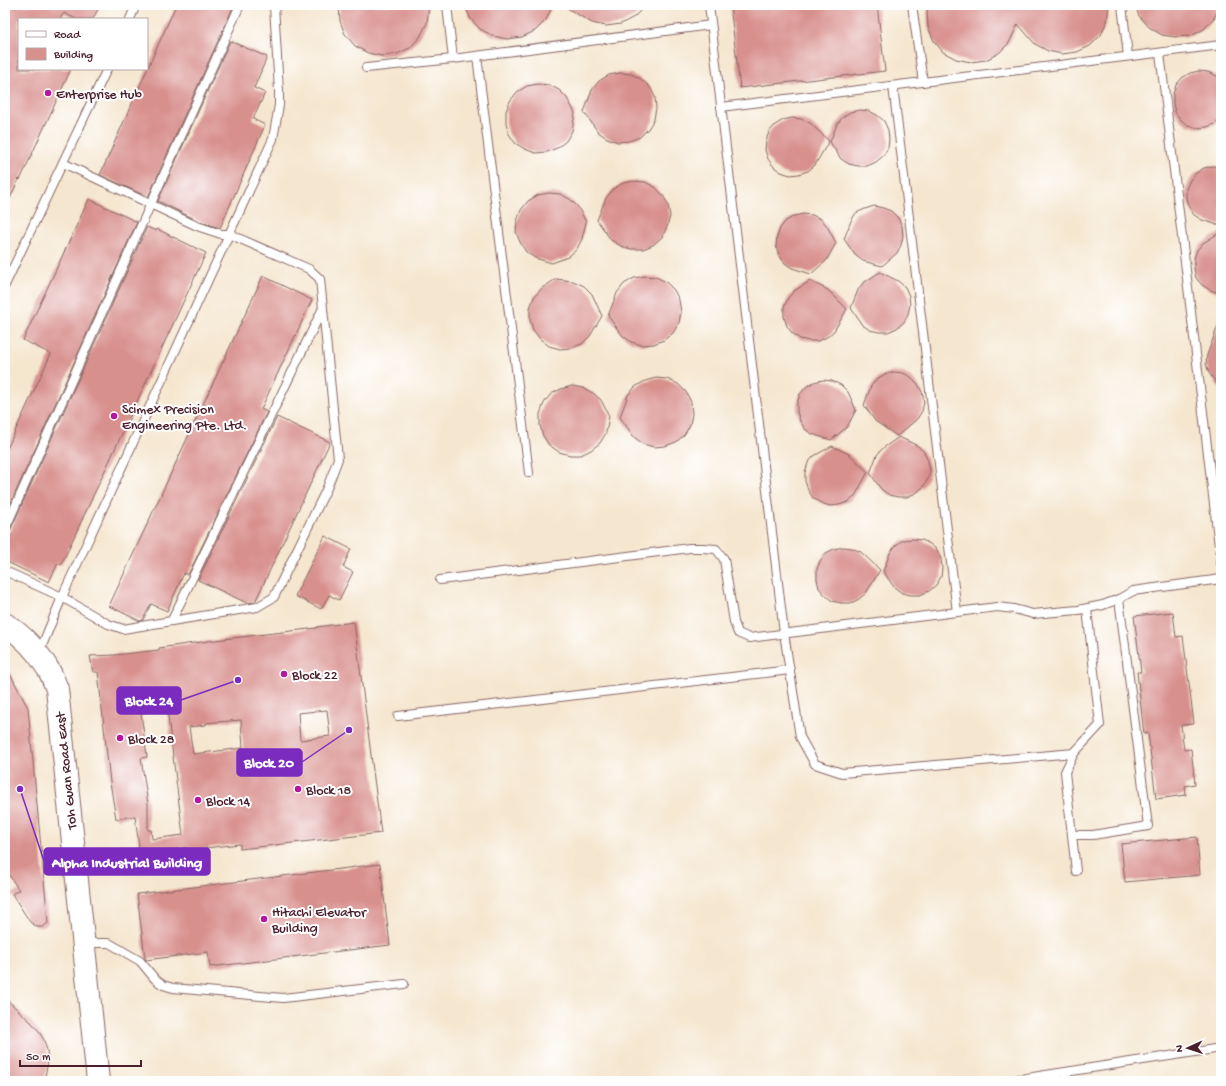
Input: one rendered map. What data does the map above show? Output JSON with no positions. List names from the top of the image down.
{
  "streets": {
    "street": ["Toh Guan Road East"]
  },
  "places": [
    "Enterprise Hub",
    "Scimex Precision Engineering Pte. Ltd.",
    "Block 22",
    "Block 24",
    "Block 20",
    "Block 28",
    "Alpha Industrial Building",
    "Block 18",
    "Block 14",
    "Hitachi Elevator Building"
  ],
  "legend": ["Road", "Building"],
  "scale_bar": "50 m",
  "north": "left"
}
